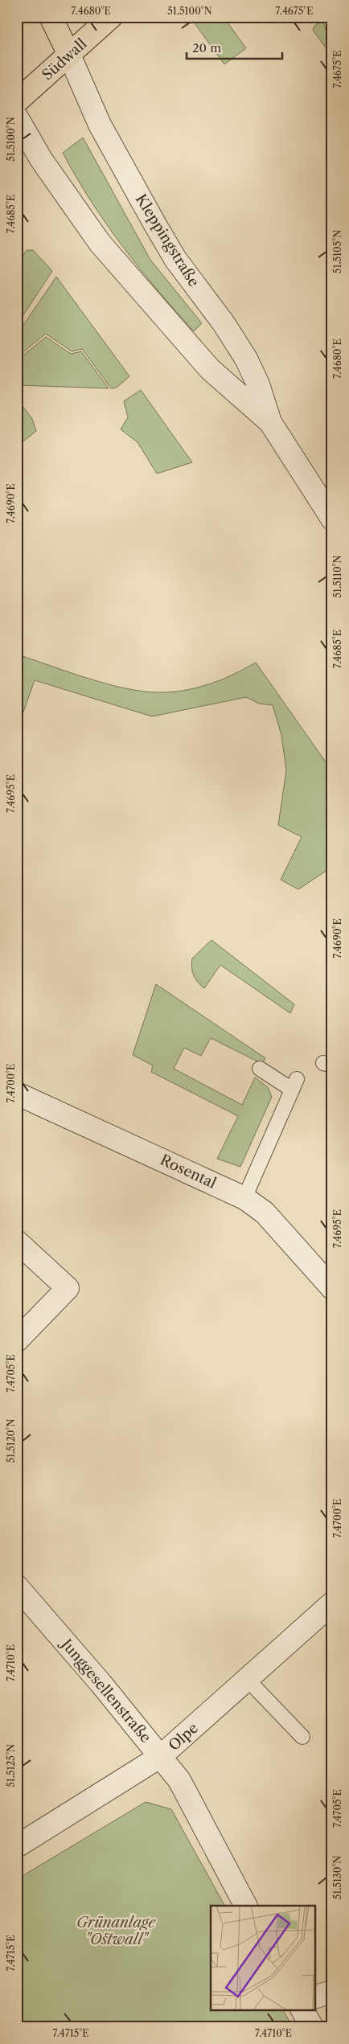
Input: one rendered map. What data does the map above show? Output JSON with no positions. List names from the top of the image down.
{
  "streets": {
    "main road": ["Südwall"],
    "street": [
      "Kleppingstraße",
      "Rosental",
      "Junggesellenstraße",
      "Olpe"
    ]
  },
  "crossings": [
    ["Südwall", "Kleppingstraße"],
    ["Junggesellenstraße", "Olpe"]
  ],
  "parks": ["Grünanlage \"Ostwall\""],
  "scale_bar": "20 m",
  "coordinates": [
    "7.4680°E",
    "51.5100°N",
    "7.4675°E",
    "7.4685°E",
    "51.5105°N",
    "7.4690°E",
    "51.5110°N",
    "7.4695°E",
    "7.4700°E",
    "7.4705°E",
    "51.5120°N",
    "7.4710°E",
    "51.5125°N",
    "51.5130°N",
    "7.4715°E"
  ]
}
